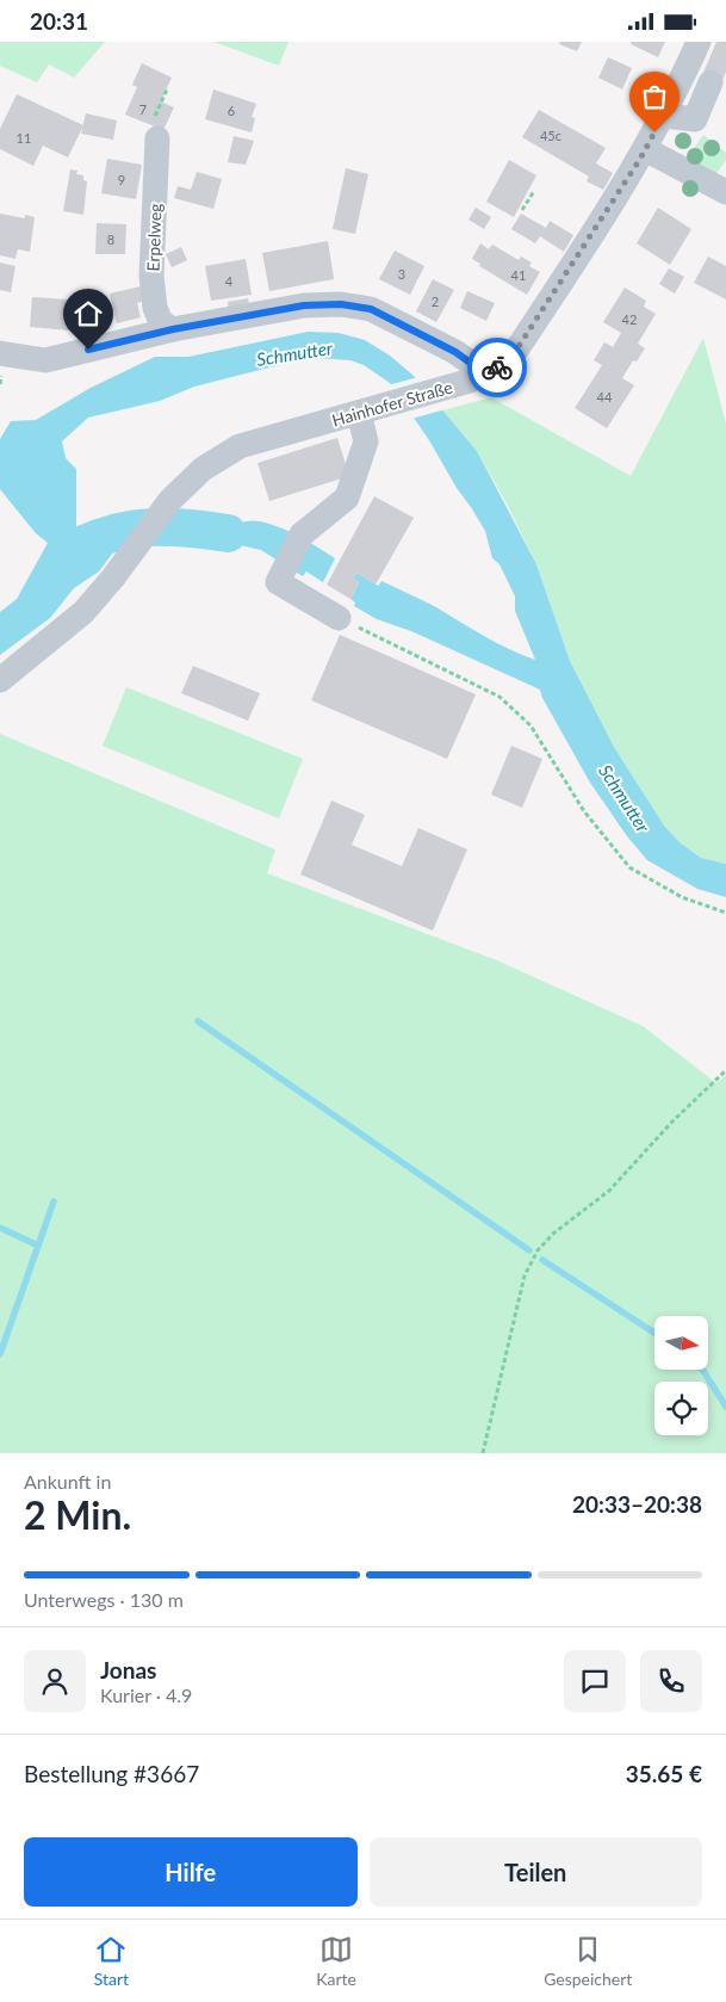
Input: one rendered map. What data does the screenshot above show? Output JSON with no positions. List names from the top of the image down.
{
  "streets": {
    "street": ["Erpelweg", "Hainhofer Straße"]
  },
  "water": ["Schmutter"],
  "house_numbers": [
    "7",
    "6",
    "45c",
    "11",
    "9",
    "8",
    "3",
    "41",
    "4",
    "2",
    "42",
    "44"
  ],
  "north": "right",
  "page": {
    "status": "20:31",
    "heading": ["2 Min.", "Ankunft in", "20:33–20:38"],
    "panel": [
      "Jonas",
      "Kurier · 4.9",
      "Bestellung #3667",
      "35.65 €"
    ],
    "bar": "Unterwegs · 130 m",
    "buttons": ["Hilfe", "Teilen"],
    "tabs": ["Start", "Karte", "Gespeichert"]
  }
}
